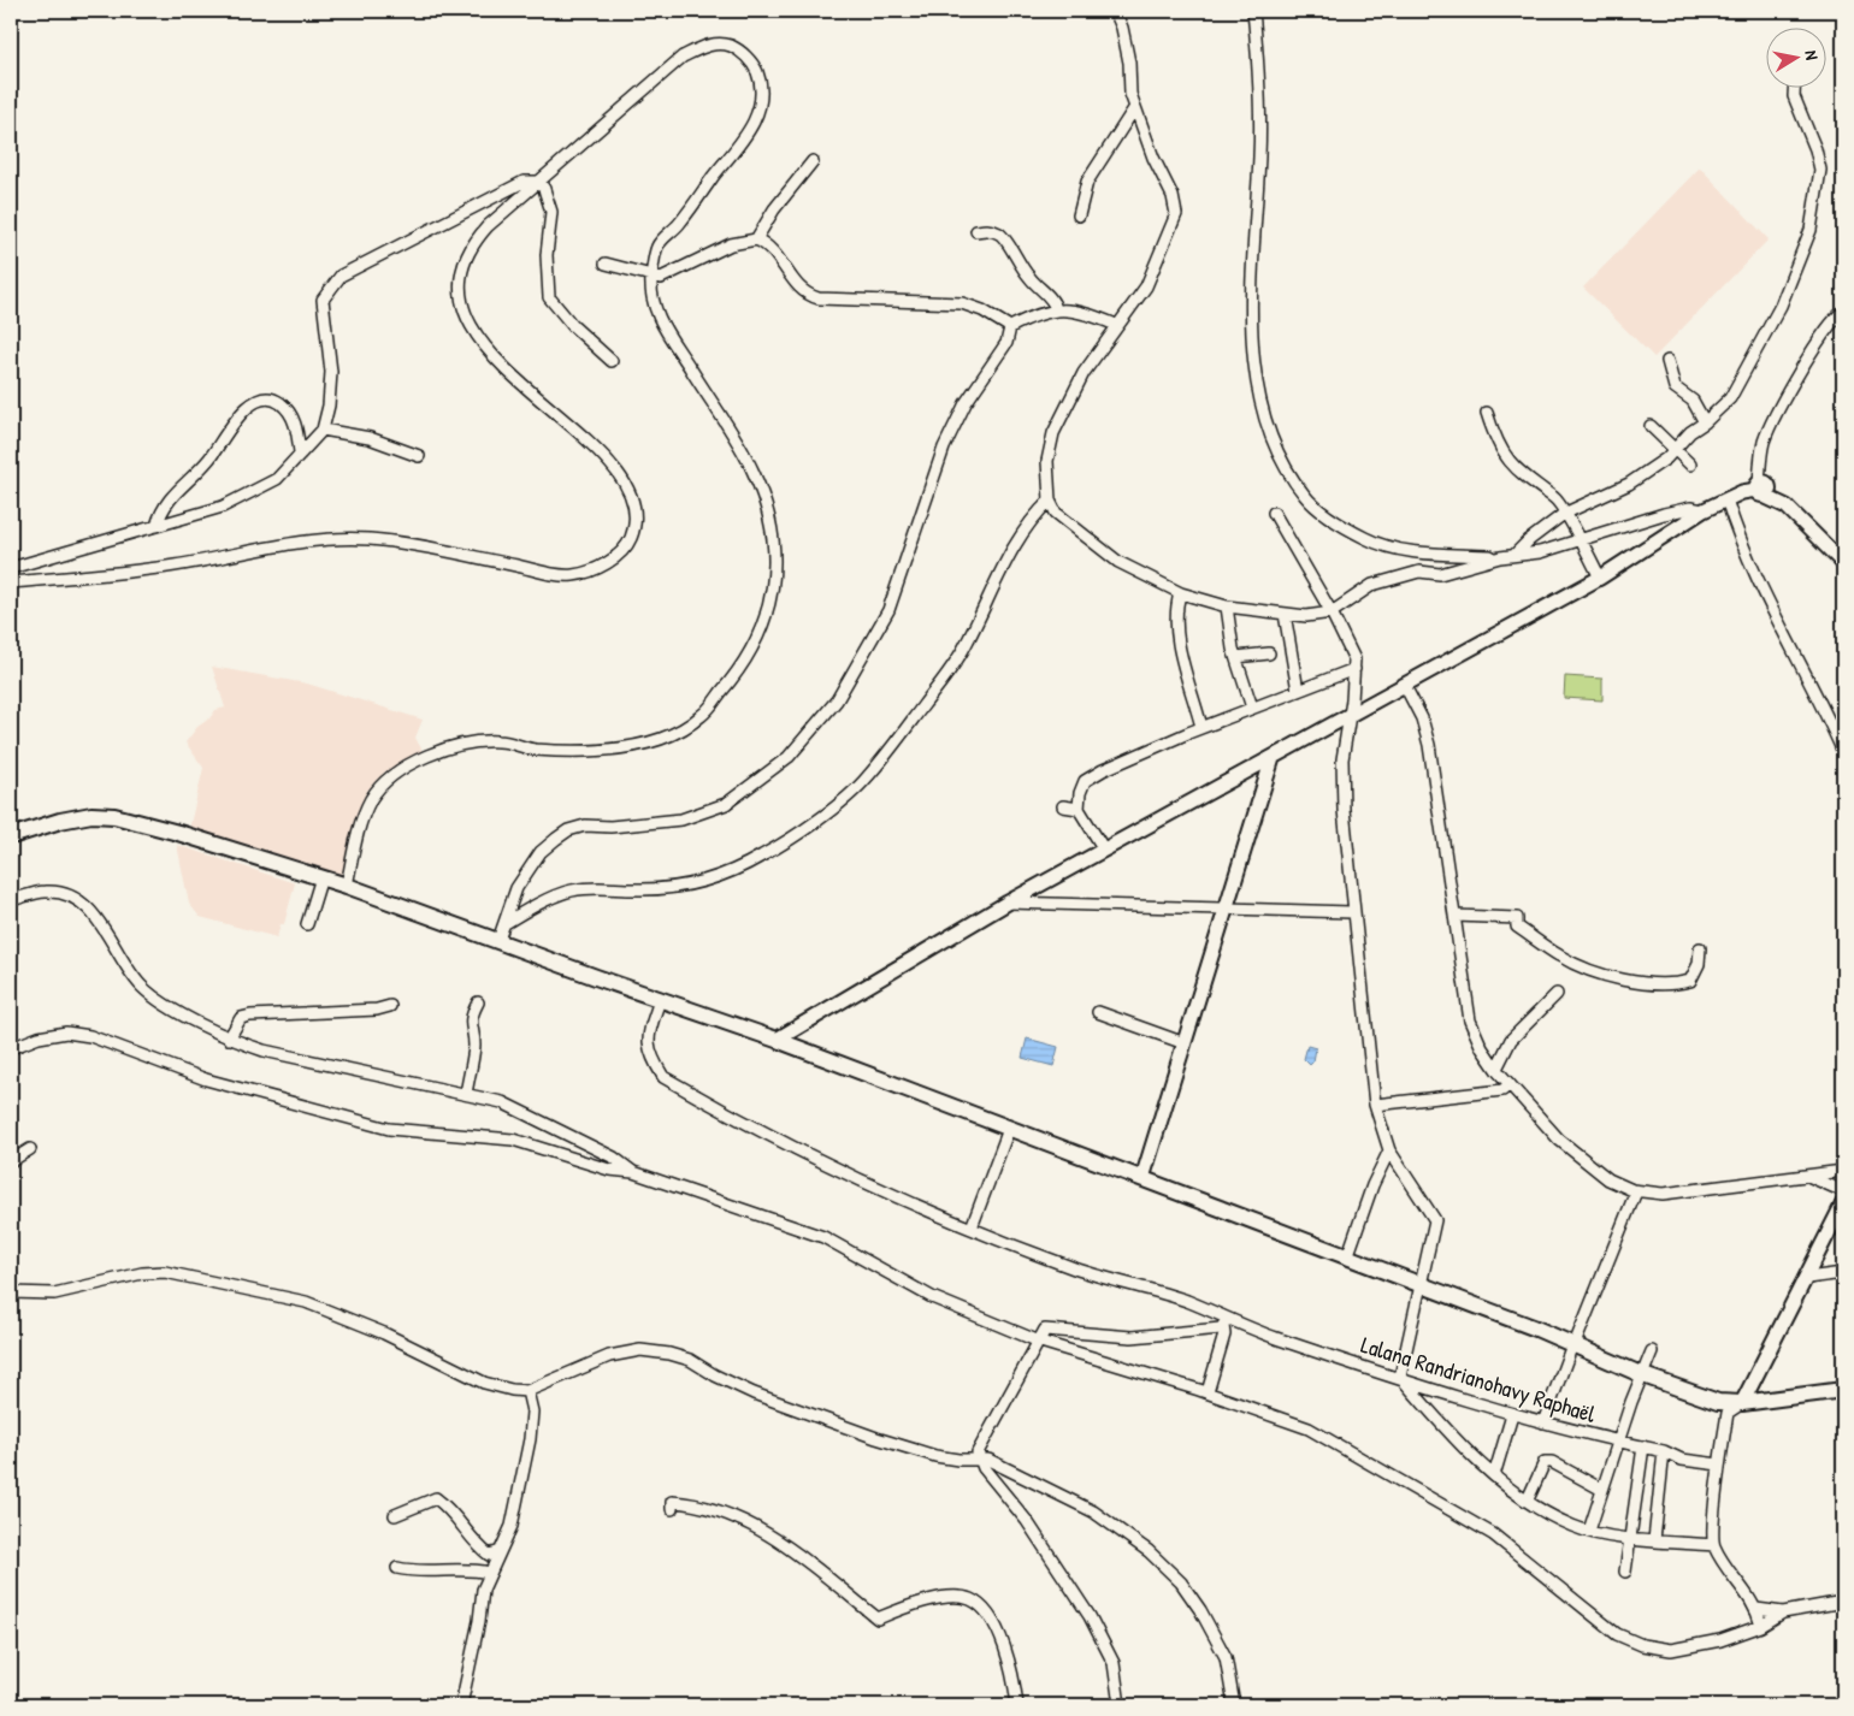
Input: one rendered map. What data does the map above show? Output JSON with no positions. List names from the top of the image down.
{
  "streets": {
    "street": ["Lalana Randrianohavy Raphaël"]
  },
  "north": "right"
}
